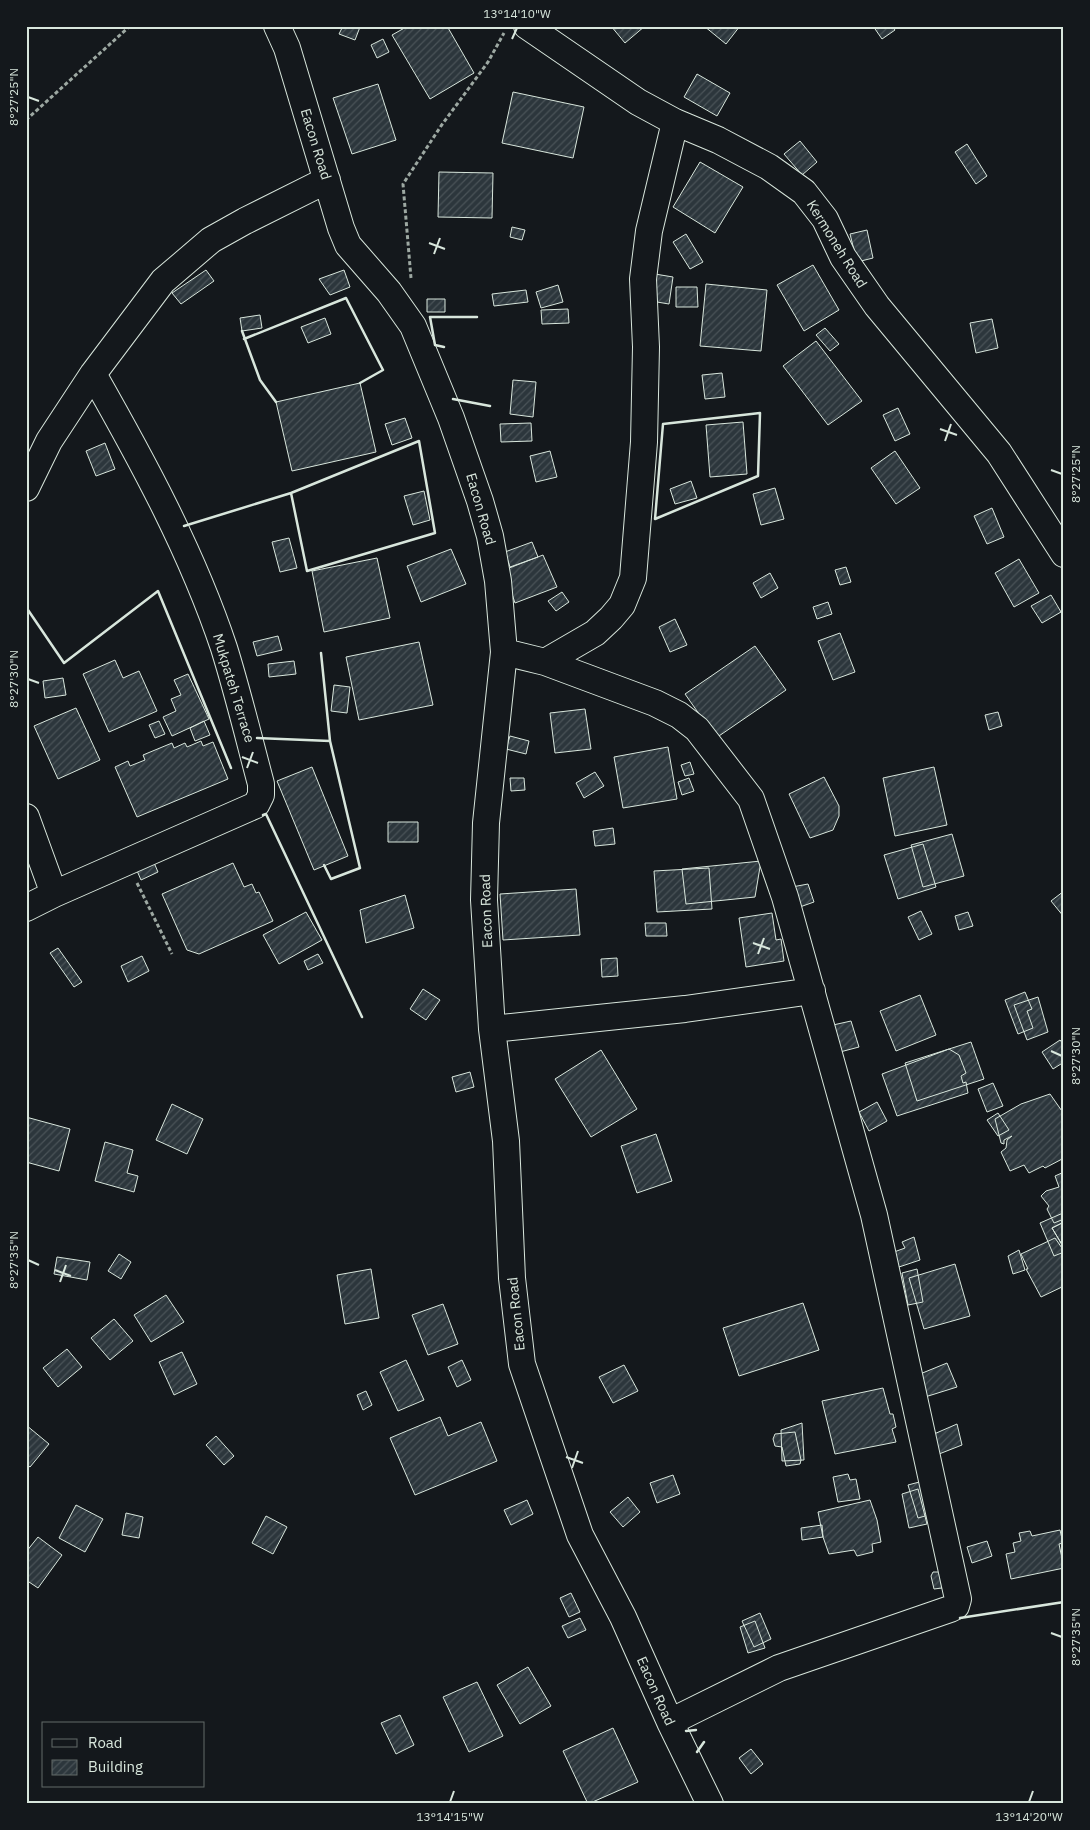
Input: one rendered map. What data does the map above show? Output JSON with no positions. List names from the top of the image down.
{
  "streets": {
    "street": ["Eacon Road", "Kermoneh Road", "Mukpateh Terrace"]
  },
  "legend": ["Road", "Building"],
  "coordinates": [
    "13°14'10\"W",
    "8°27'25\"N",
    "8°27'30\"N",
    "8°27'35\"N",
    "13°14'15\"W",
    "13°14'20\"W"
  ]
}
